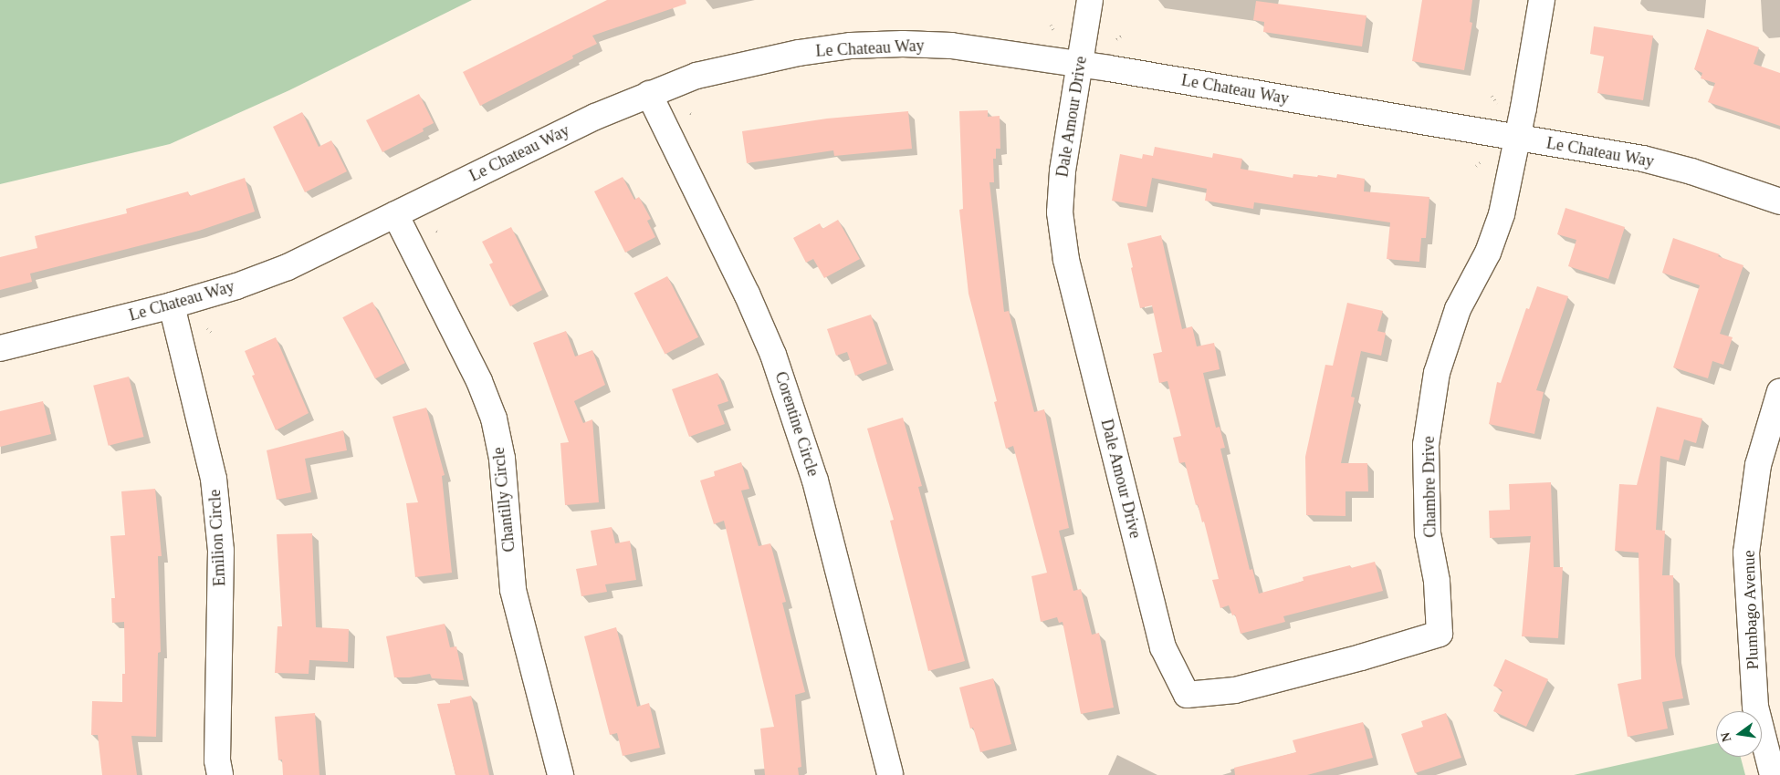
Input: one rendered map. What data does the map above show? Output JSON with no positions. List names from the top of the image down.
{
  "streets": {
    "street": [
      "Le Chateau Way",
      "Dale Amour Drive",
      "Corentine Circle",
      "Chambre Drive",
      "Chantilly Circle",
      "Emilion Circle",
      "Plumbago Avenue"
    ]
  },
  "crossings": [
    ["Le Chateau Way", "Dale Amour Drive"],
    ["Le Chateau Way", "Corentine Circle"],
    ["Le Chateau Way", "Chambre Drive"],
    ["Le Chateau Way", "Chantilly Circle"],
    ["Le Chateau Way", "Emilion Circle"],
    ["Dale Amour Drive", "Chambre Drive"]
  ],
  "north": "left"
}
